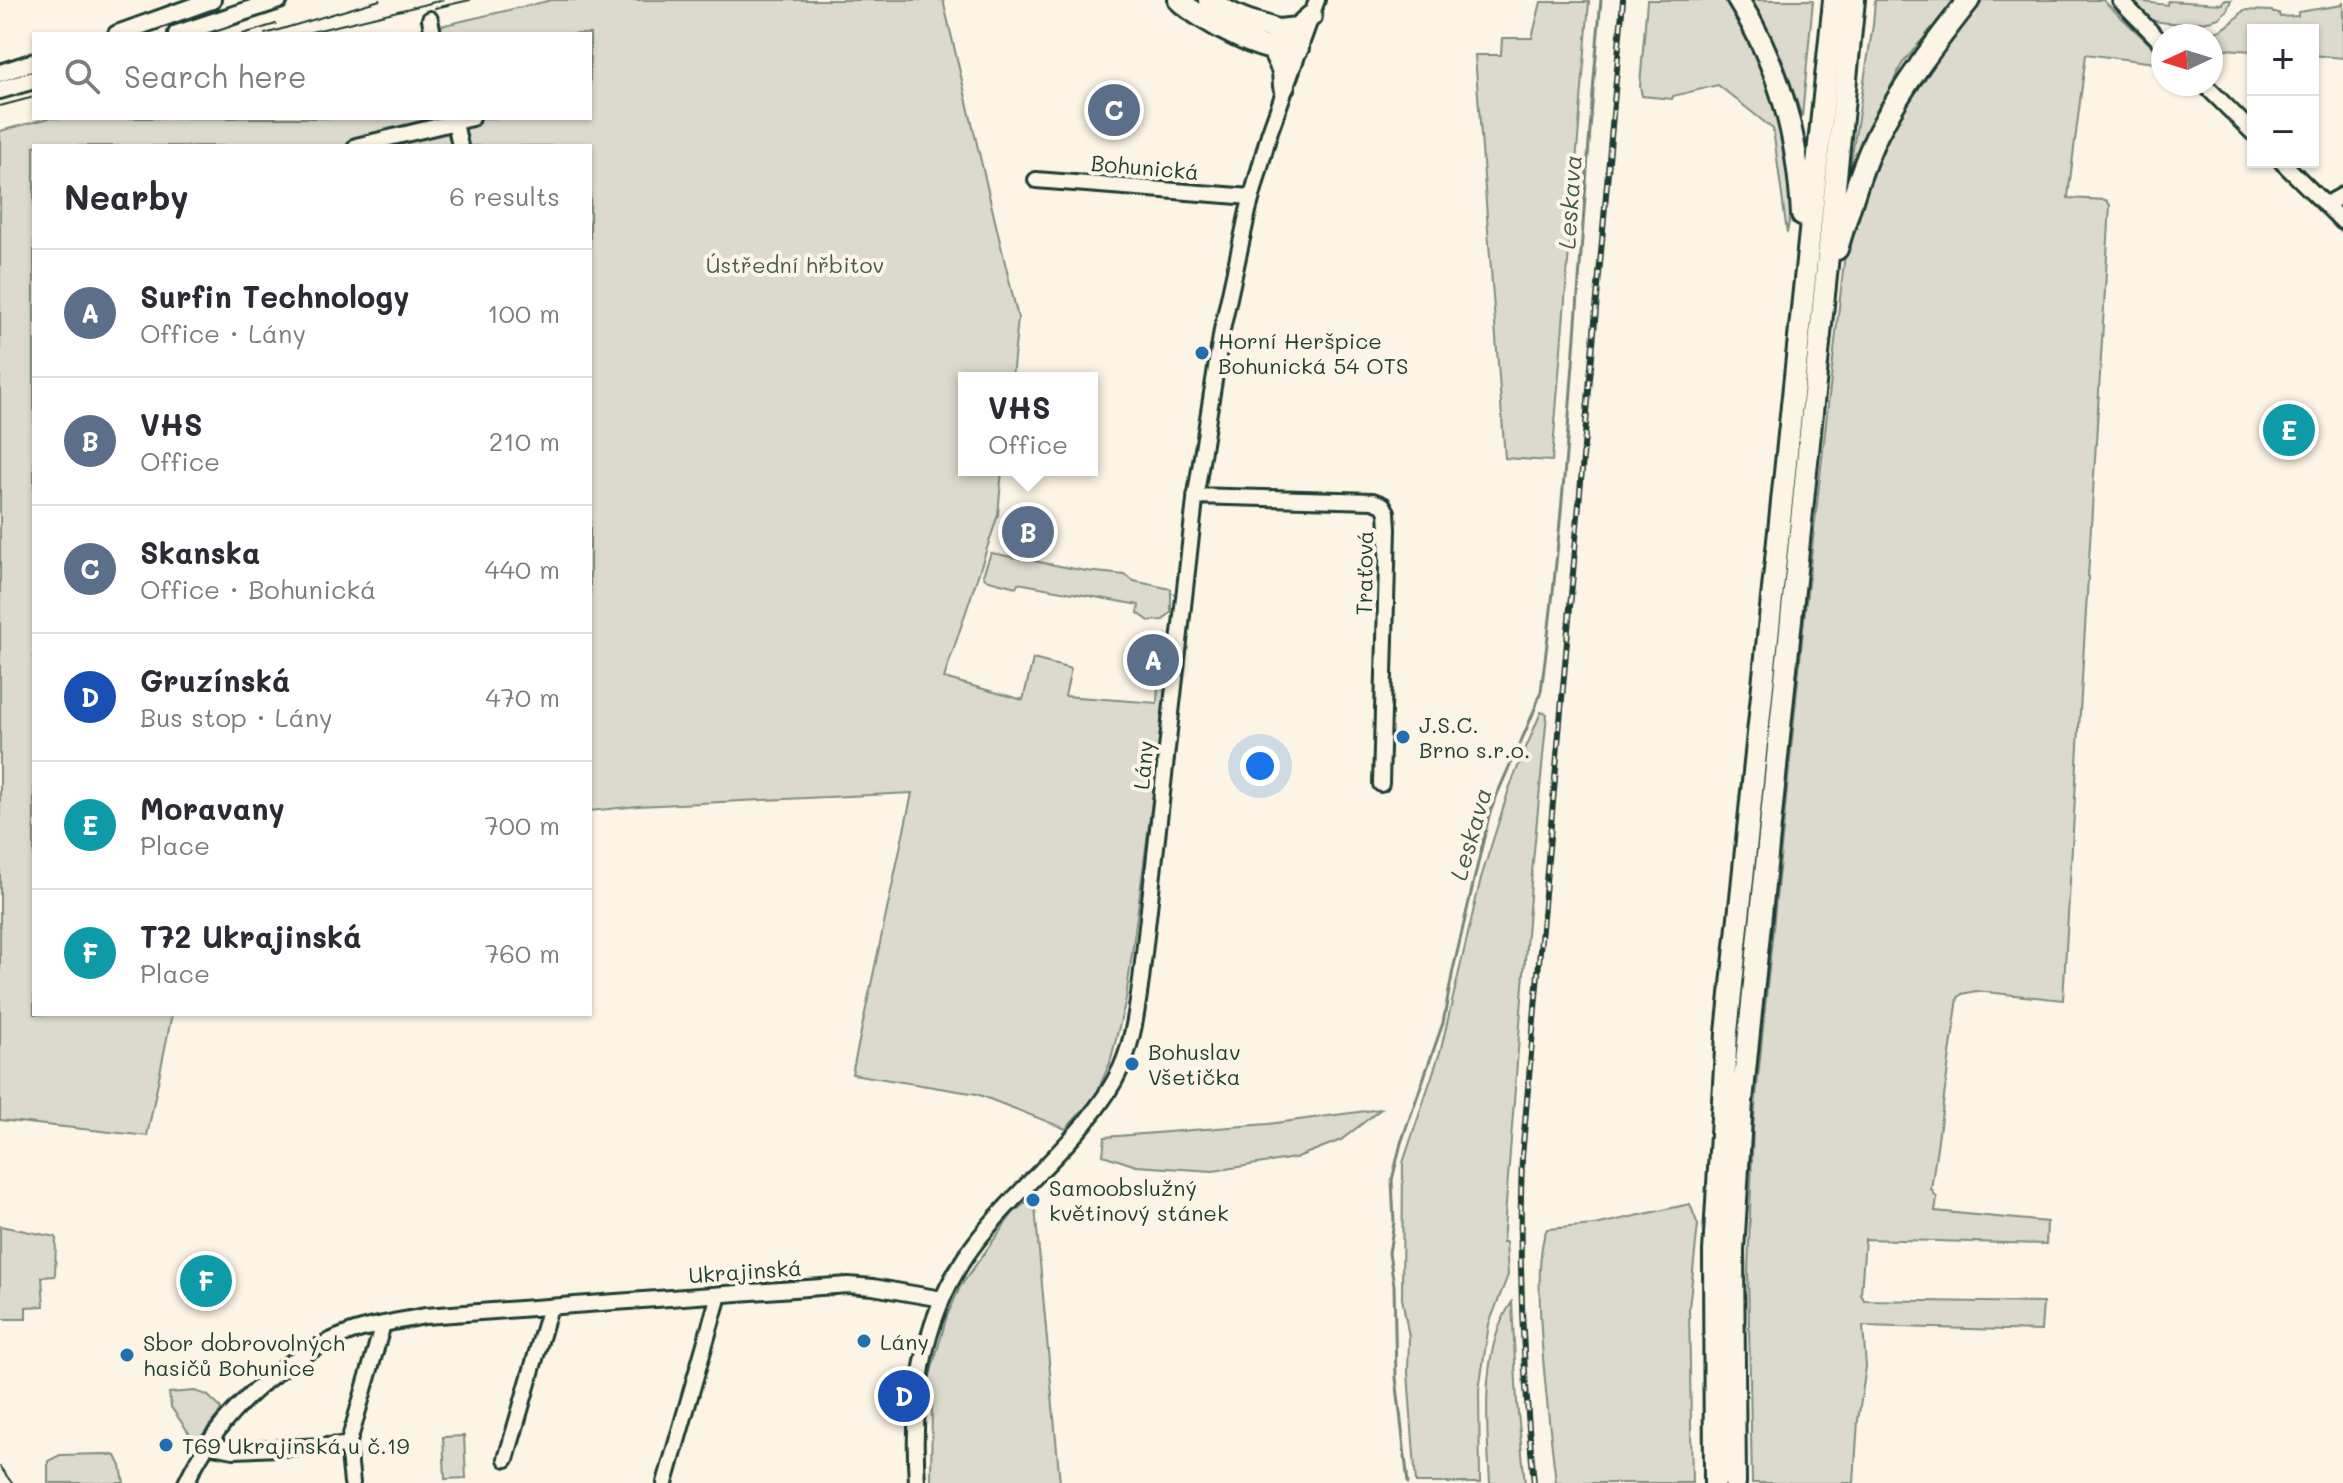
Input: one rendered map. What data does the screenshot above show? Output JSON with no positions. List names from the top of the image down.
{
  "streets": {
    "street": [
      "Bohunická",
      "Traťová",
      "Lány",
      "Ukrajinská"
    ]
  },
  "crossings": [
    ["Bohunická", "Lány"],
    ["Traťová", "Lány"],
    ["Lány", "Ukrajinská"]
  ],
  "water": ["Leskava"],
  "parks": ["Ústřední hřbitov"],
  "places": [
    "Horní Heršpice Bohunická 54 OTS",
    "J.S.C. Brno s.r.o.",
    "Bohuslav Všetička",
    "Samoobslužný květinový stánek",
    "Lány",
    "Sbor dobrovolných hasičů Bohunice",
    "T69 Ukrajinská u č.19"
  ],
  "north": "left",
  "page": {
    "map_buttons": ["+", "−"],
    "search": "Search here",
    "pins": [
      "C",
      "E",
      "B",
      "A",
      "F",
      "D"
    ],
    "heading": ["Nearby", "6 results"],
    "list": [
      {
        "mark": "A",
        "name": "Surfin Technology",
        "note": "Office · Lány",
        "value": "100 m"
      },
      {
        "mark": "B",
        "name": "VHS",
        "note": "Office",
        "value": "210 m"
      },
      {
        "mark": "C",
        "name": "Skanska",
        "note": "Office · Bohunická",
        "value": "440 m"
      },
      {
        "mark": "D",
        "name": "Gruzínská",
        "note": "Bus stop · Lány",
        "value": "470 m"
      },
      {
        "mark": "E",
        "name": "Moravany",
        "note": "Place",
        "value": "700 m"
      },
      {
        "mark": "F",
        "name": "T72 Ukrajinská",
        "note": "Place",
        "value": "760 m"
      }
    ],
    "popup": ["VHS", "Office"]
  }
}
